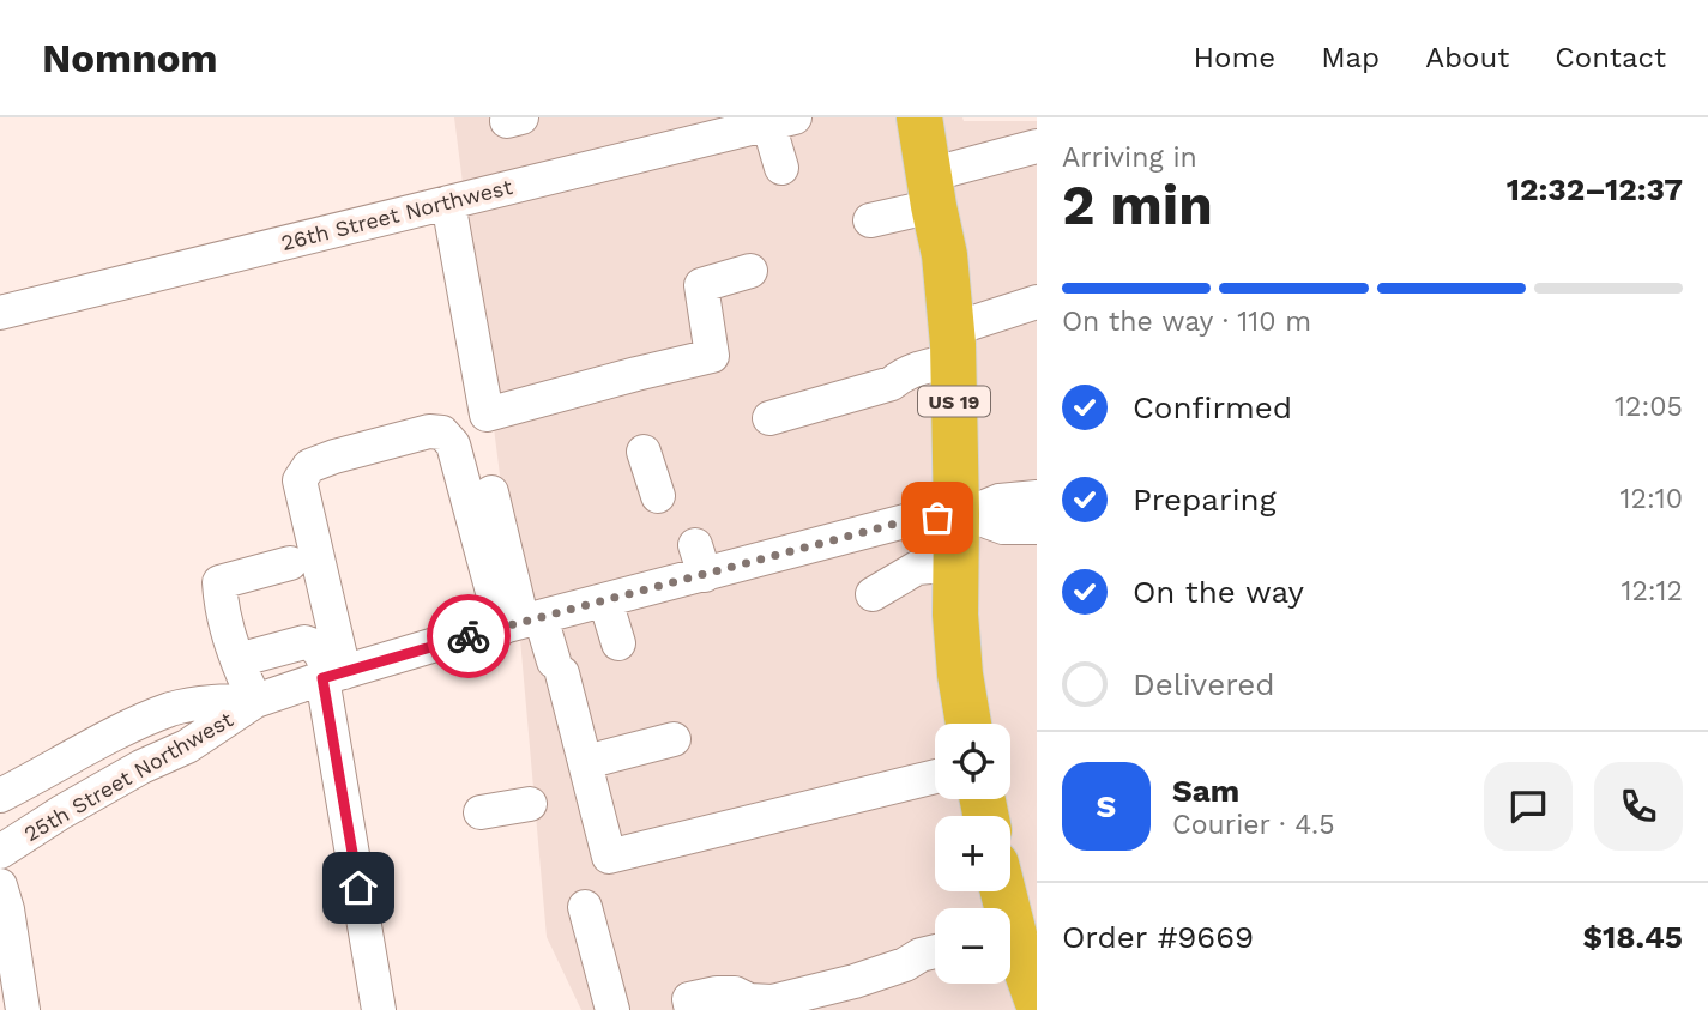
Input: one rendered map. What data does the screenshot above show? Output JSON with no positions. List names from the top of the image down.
{
  "streets": {
    "highway": ["US 19"],
    "street": ["26th Street Northwest", "25th Street Northwest"]
  },
  "crossings": [
    ["US 19", "25th Street Northwest"]
  ],
  "page": {
    "header": "Nomnom",
    "nav": [
      "Home",
      "Map",
      "About",
      "Contact"
    ],
    "heading": ["2 min", "Arriving in", "12:32–12:37"],
    "panel": [
      "Sam",
      "Courier · 4.5",
      "Order #9669",
      "$18.45"
    ],
    "bar": "On the way · 110 m",
    "list": [
      ["Confirmed", "12:05"],
      ["Preparing", "12:10"],
      ["On the way", "12:12"],
      "Delivered"
    ],
    "map_buttons": ["+", "−"],
    "round": "S"
  }
}
